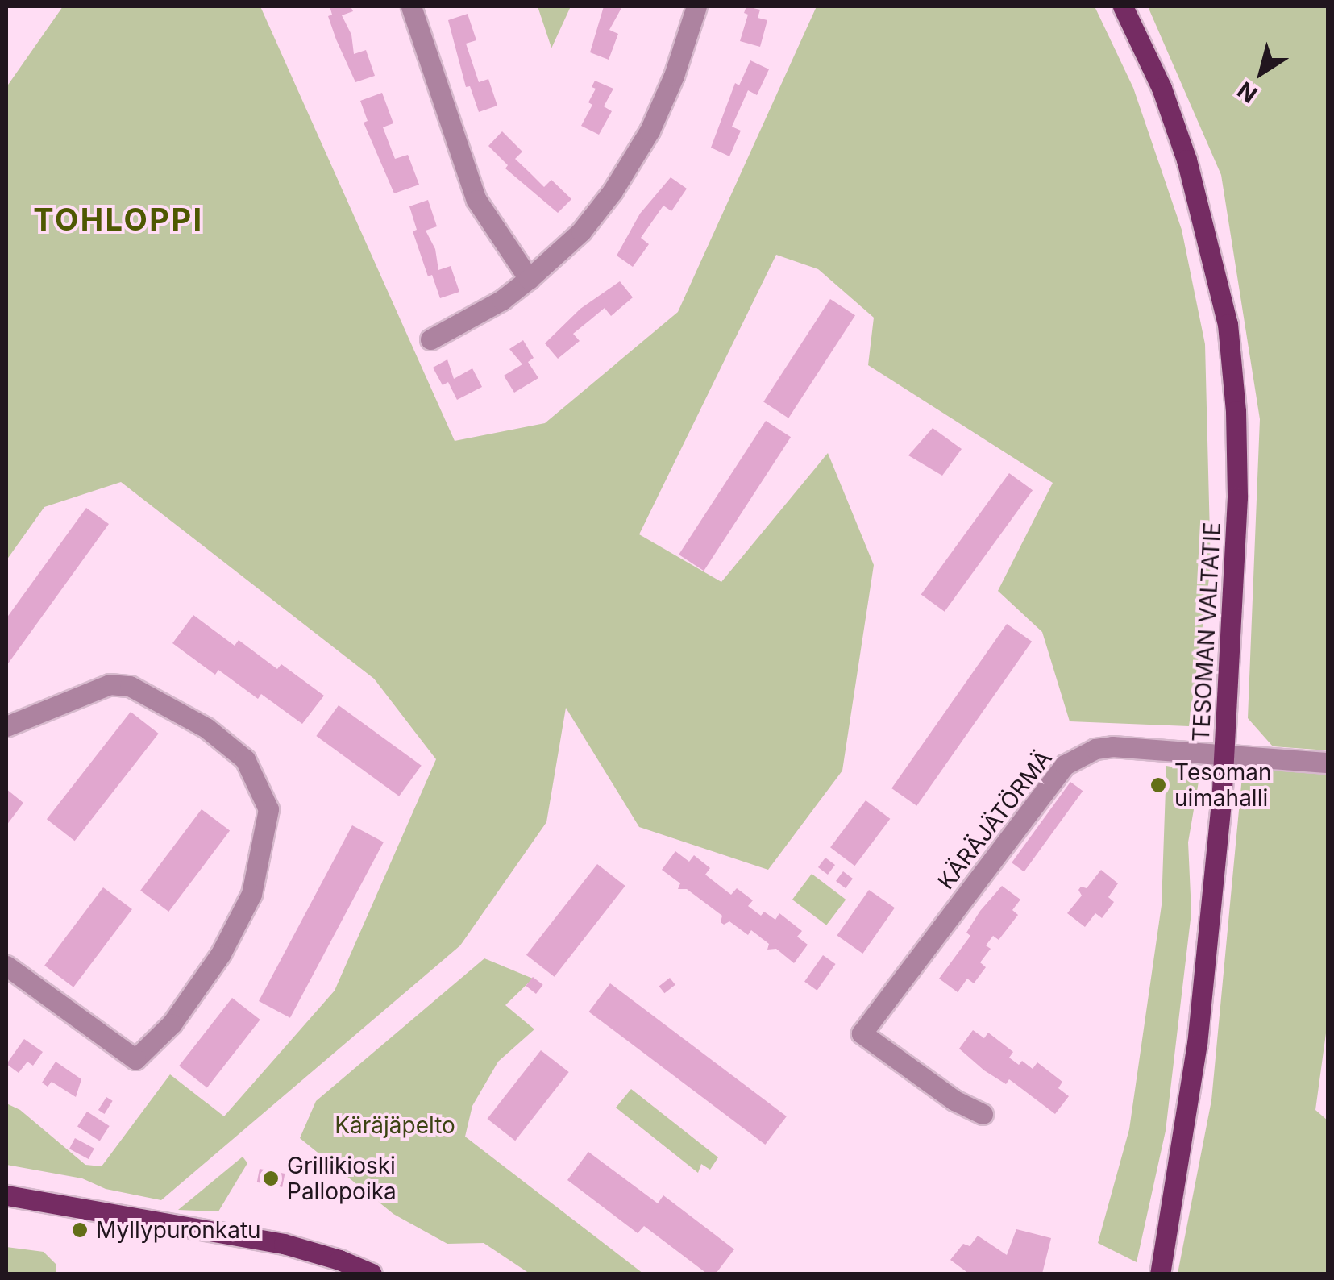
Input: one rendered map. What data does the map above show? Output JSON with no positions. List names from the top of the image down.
{
  "streets": {
    "main road": ["TESOMAN VALTATIE"],
    "street": ["KÄRÄJÄTÖRMÄ"]
  },
  "crossings": [
    ["TESOMAN VALTATIE", "KÄRÄJÄTÖRMÄ"]
  ],
  "districts": ["TOHLOPPI"],
  "parks": ["Käräjäpelto"],
  "places": ["Tesoman uimahalli", "Grillikioski Pallopoika", "Myllypuronkatu"],
  "north": "bottom left"
}
